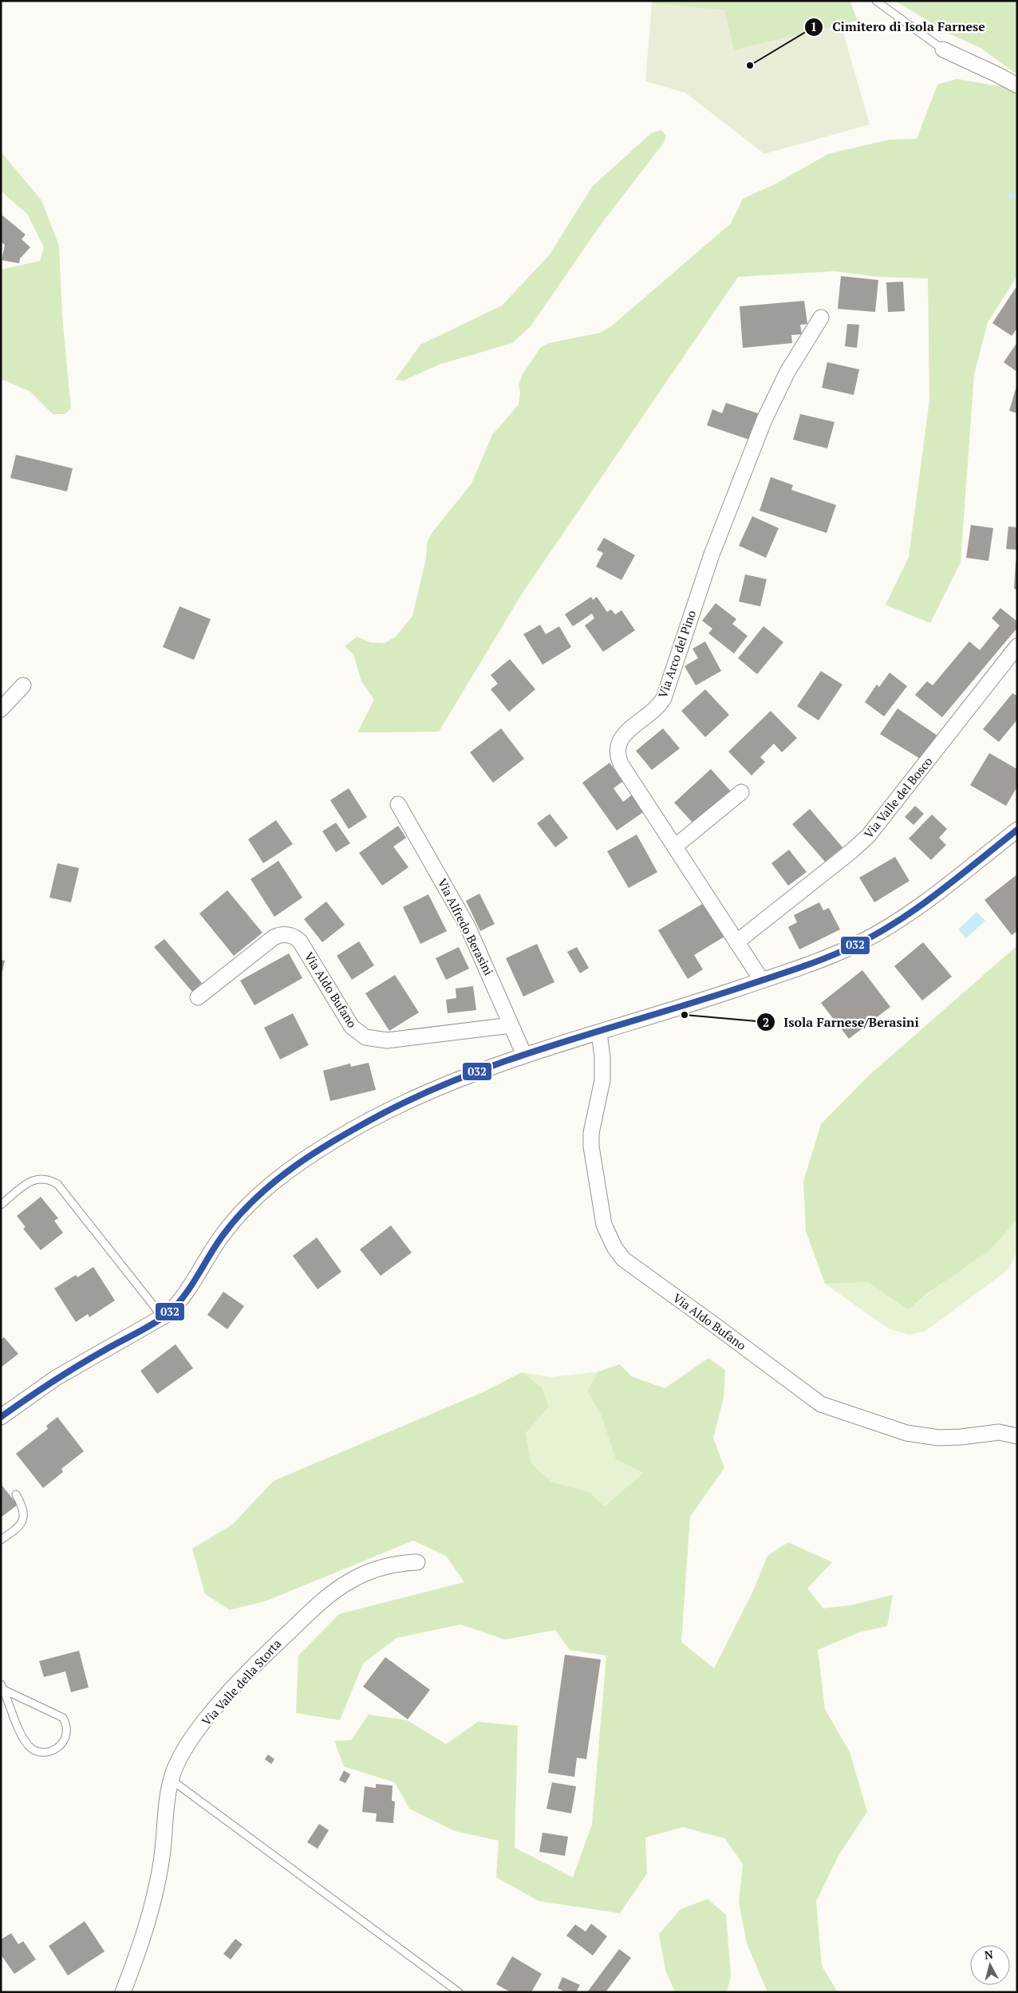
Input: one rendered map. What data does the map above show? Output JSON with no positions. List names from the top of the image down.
{
  "streets": {
    "street": [
      "Via Arco del Pino",
      "Via Valle del Bosco",
      "Via Alfredo Berasini",
      "Via Aldo Bufano",
      "Via Valle della Storta"
    ]
  },
  "crossings": [
    ["Via Arco del Pino", "Via Valle del Bosco"],
    ["Via Alfredo Berasini", "Via Aldo Bufano"]
  ],
  "places": ["Cimitero di Isola Farnese", "Isola Farnese/Berasini"],
  "lines": ["transit line 032"],
  "north": "top"
}
